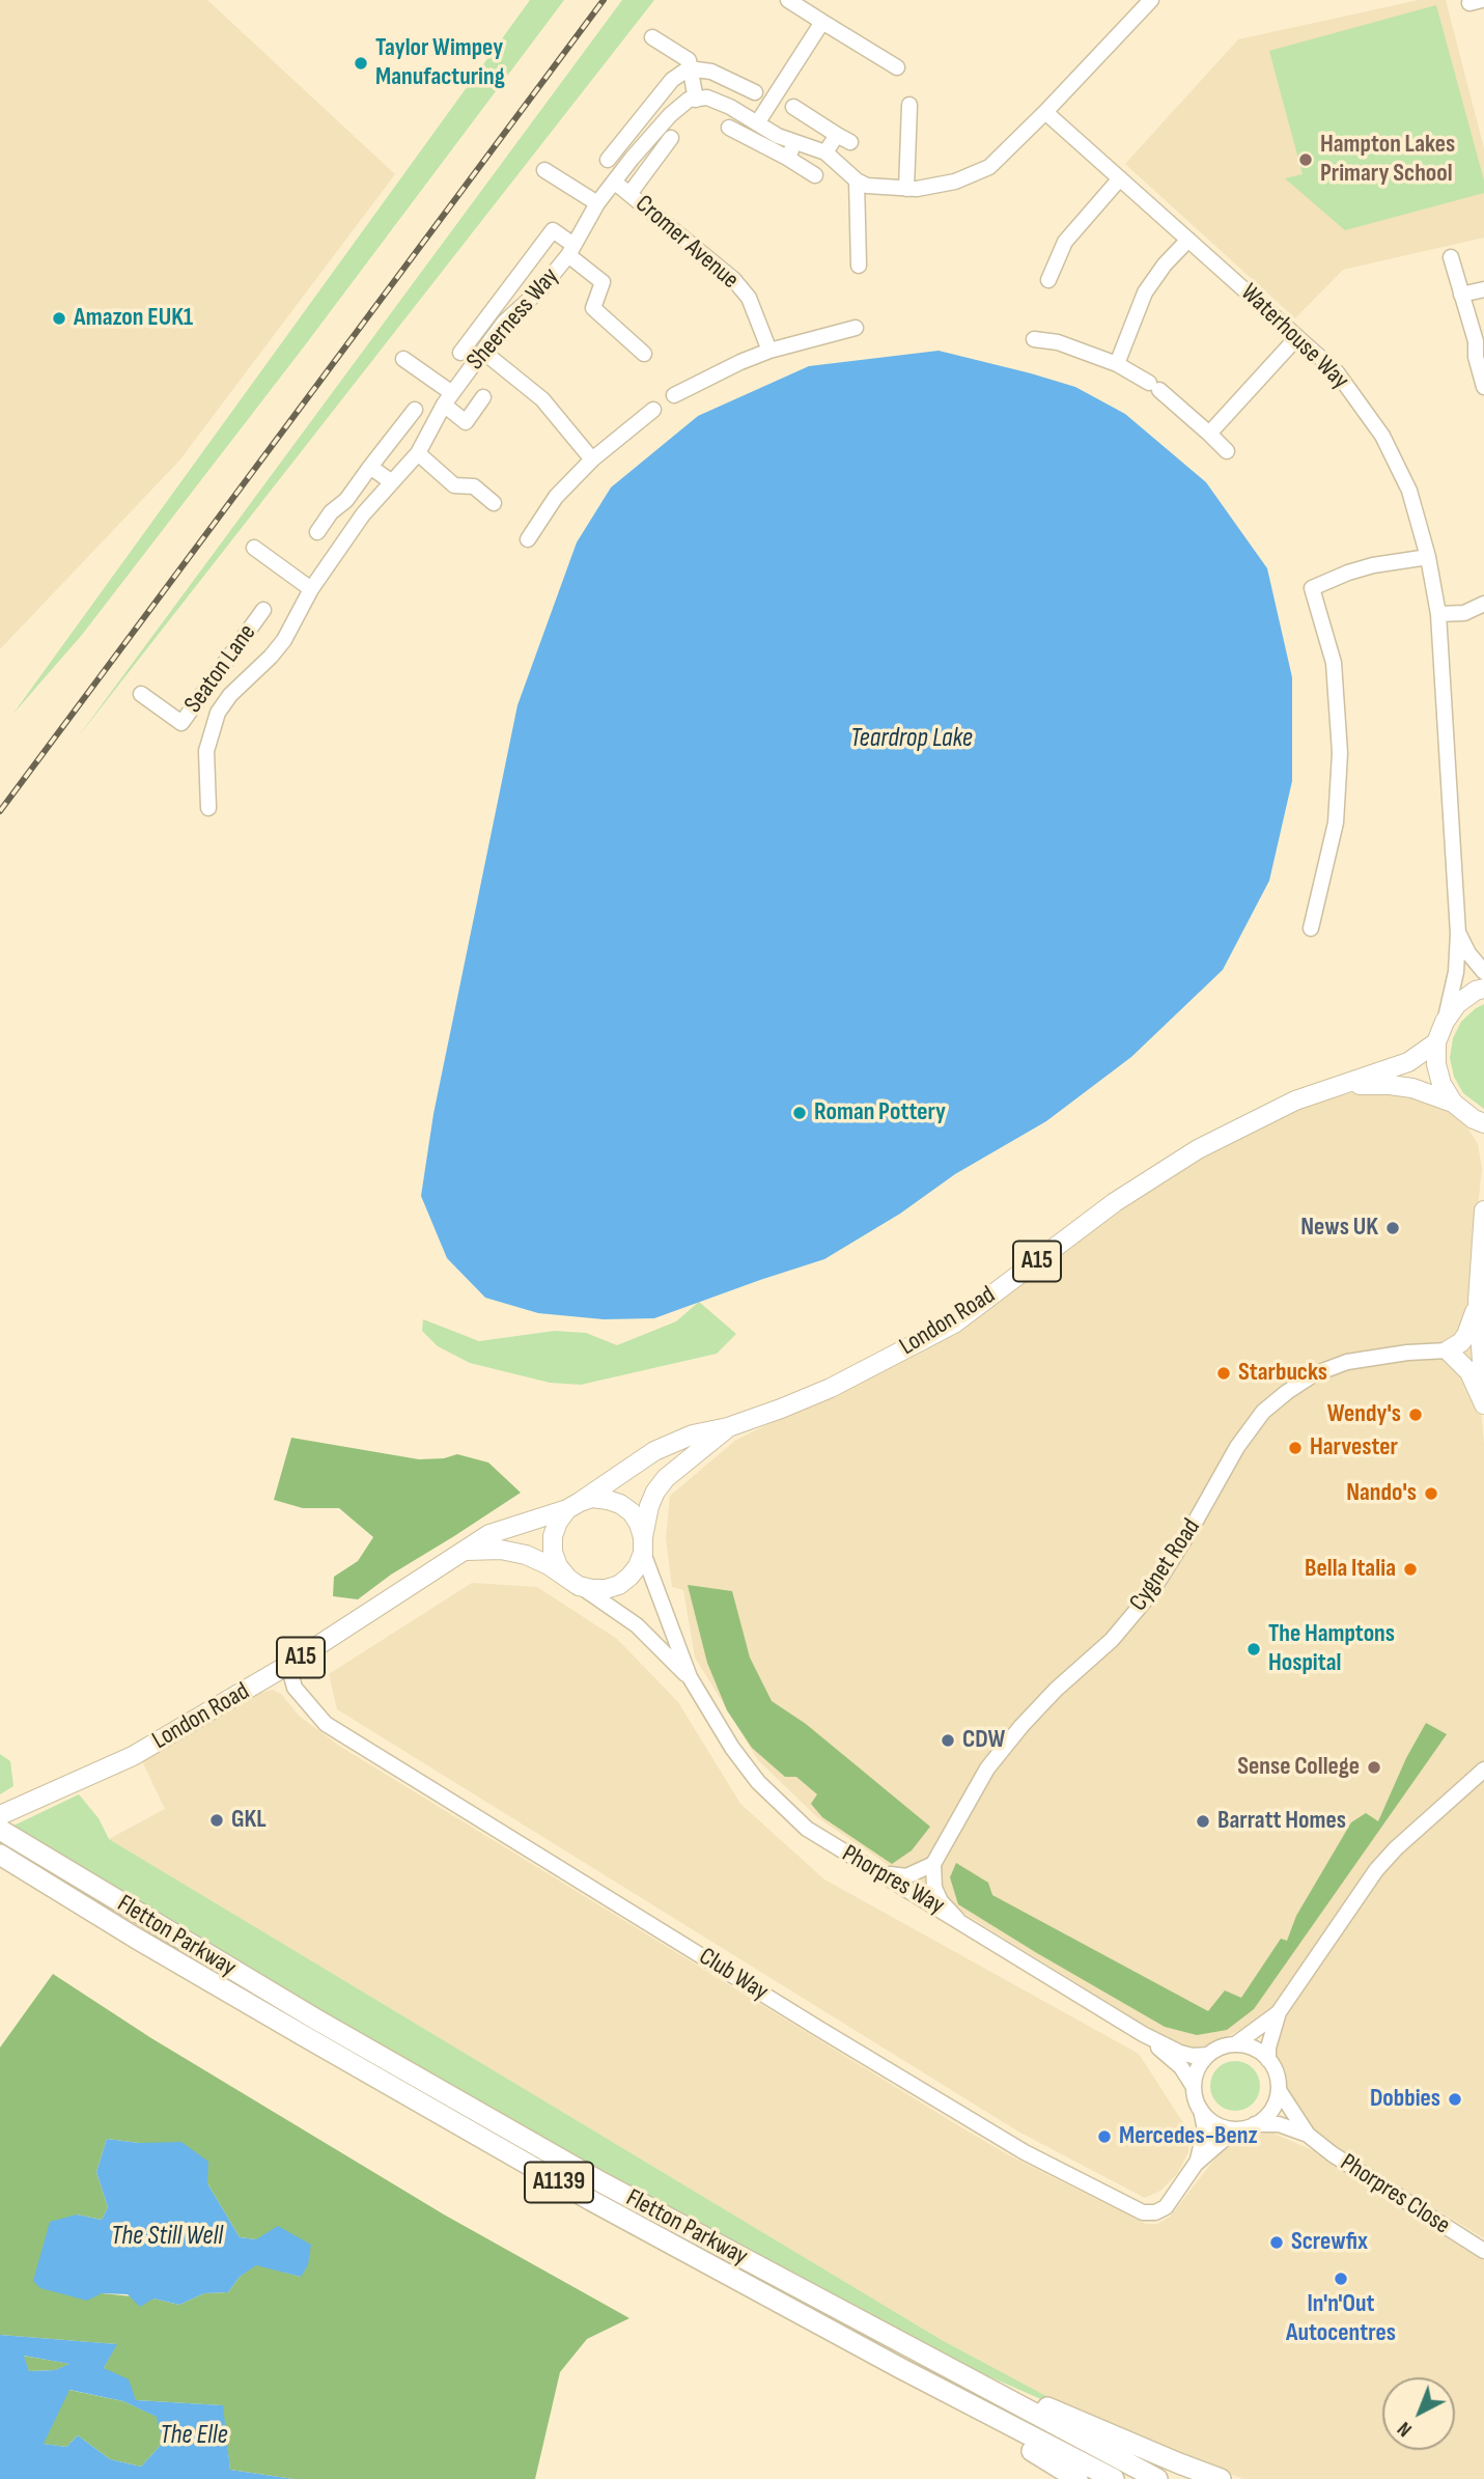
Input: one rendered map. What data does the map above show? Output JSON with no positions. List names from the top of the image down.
{
  "streets": {
    "highway": ["Fletton Parkway", "A1139"],
    "main road": ["A15", "London Road"],
    "street": [
      "Cromer Avenue",
      "Sheerness Way",
      "Waterhouse Way",
      "Seaton Lane",
      "Cygnet Road",
      "Phorpres Way",
      "Club Way",
      "Phorpres Close"
    ]
  },
  "crossings": [
    ["Cromer Avenue", "Sheerness Way"],
    ["A15", "London Road"],
    ["A15", "Phorpres Way"],
    ["London Road", "Phorpres Way"],
    ["London Road", "Club Way"],
    ["Phorpres Way", "Club Way"],
    ["Phorpres Way", "Phorpres Close"],
    ["Club Way", "Phorpres Close"]
  ],
  "water": ["Teardrop Lake", "The Still Well", "The Elle"],
  "places": [
    "Taylor Wimpey Manufacturing",
    "Hampton Lakes Primary School",
    "Amazon EUK1",
    "Roman Pottery",
    "News UK",
    "Starbucks",
    "Wendy's",
    "Harvester",
    "Nando's",
    "Bella Italia",
    "The Hamptons Hospital",
    "CDW",
    "Sense College",
    "GKL",
    "Barratt Homes",
    "Dobbies",
    "Mercedes-Benz",
    "Screwfix",
    "In'n'Out Autocentres"
  ],
  "north": "bottom left"
}
